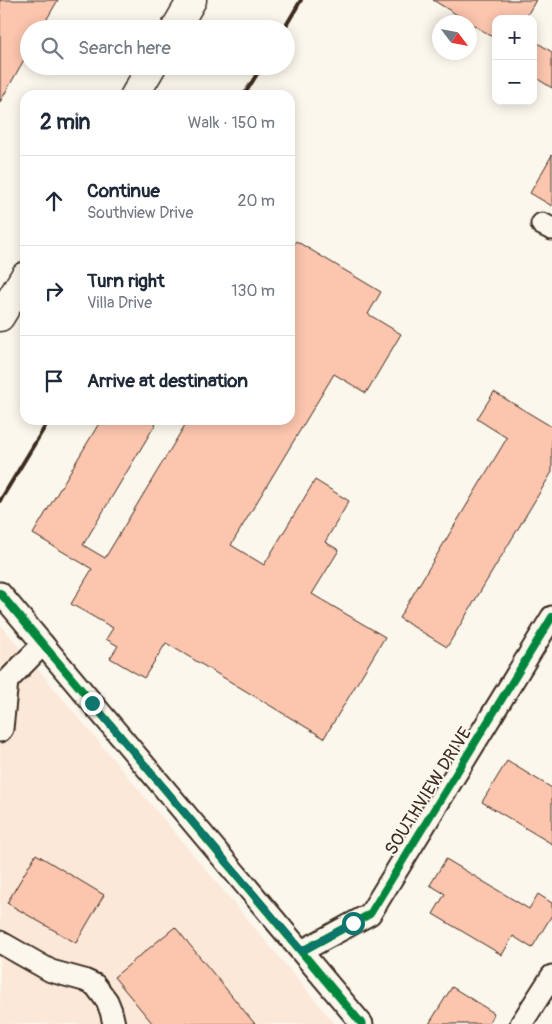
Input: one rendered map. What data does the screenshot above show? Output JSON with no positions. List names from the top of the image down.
{
  "streets": {
    "street": ["SOUTHVIEW DRIVE"]
  },
  "north": "bottom right",
  "page": {
    "map_buttons": ["+", "−"],
    "search": "Search here",
    "heading": ["2 min", "Walk · 150 m"],
    "list": [
      ["Continue", "Southview Drive", "20 m"],
      ["Turn right", "Villa Drive", "130 m"],
      "Arrive at destination"
    ]
  }
}
